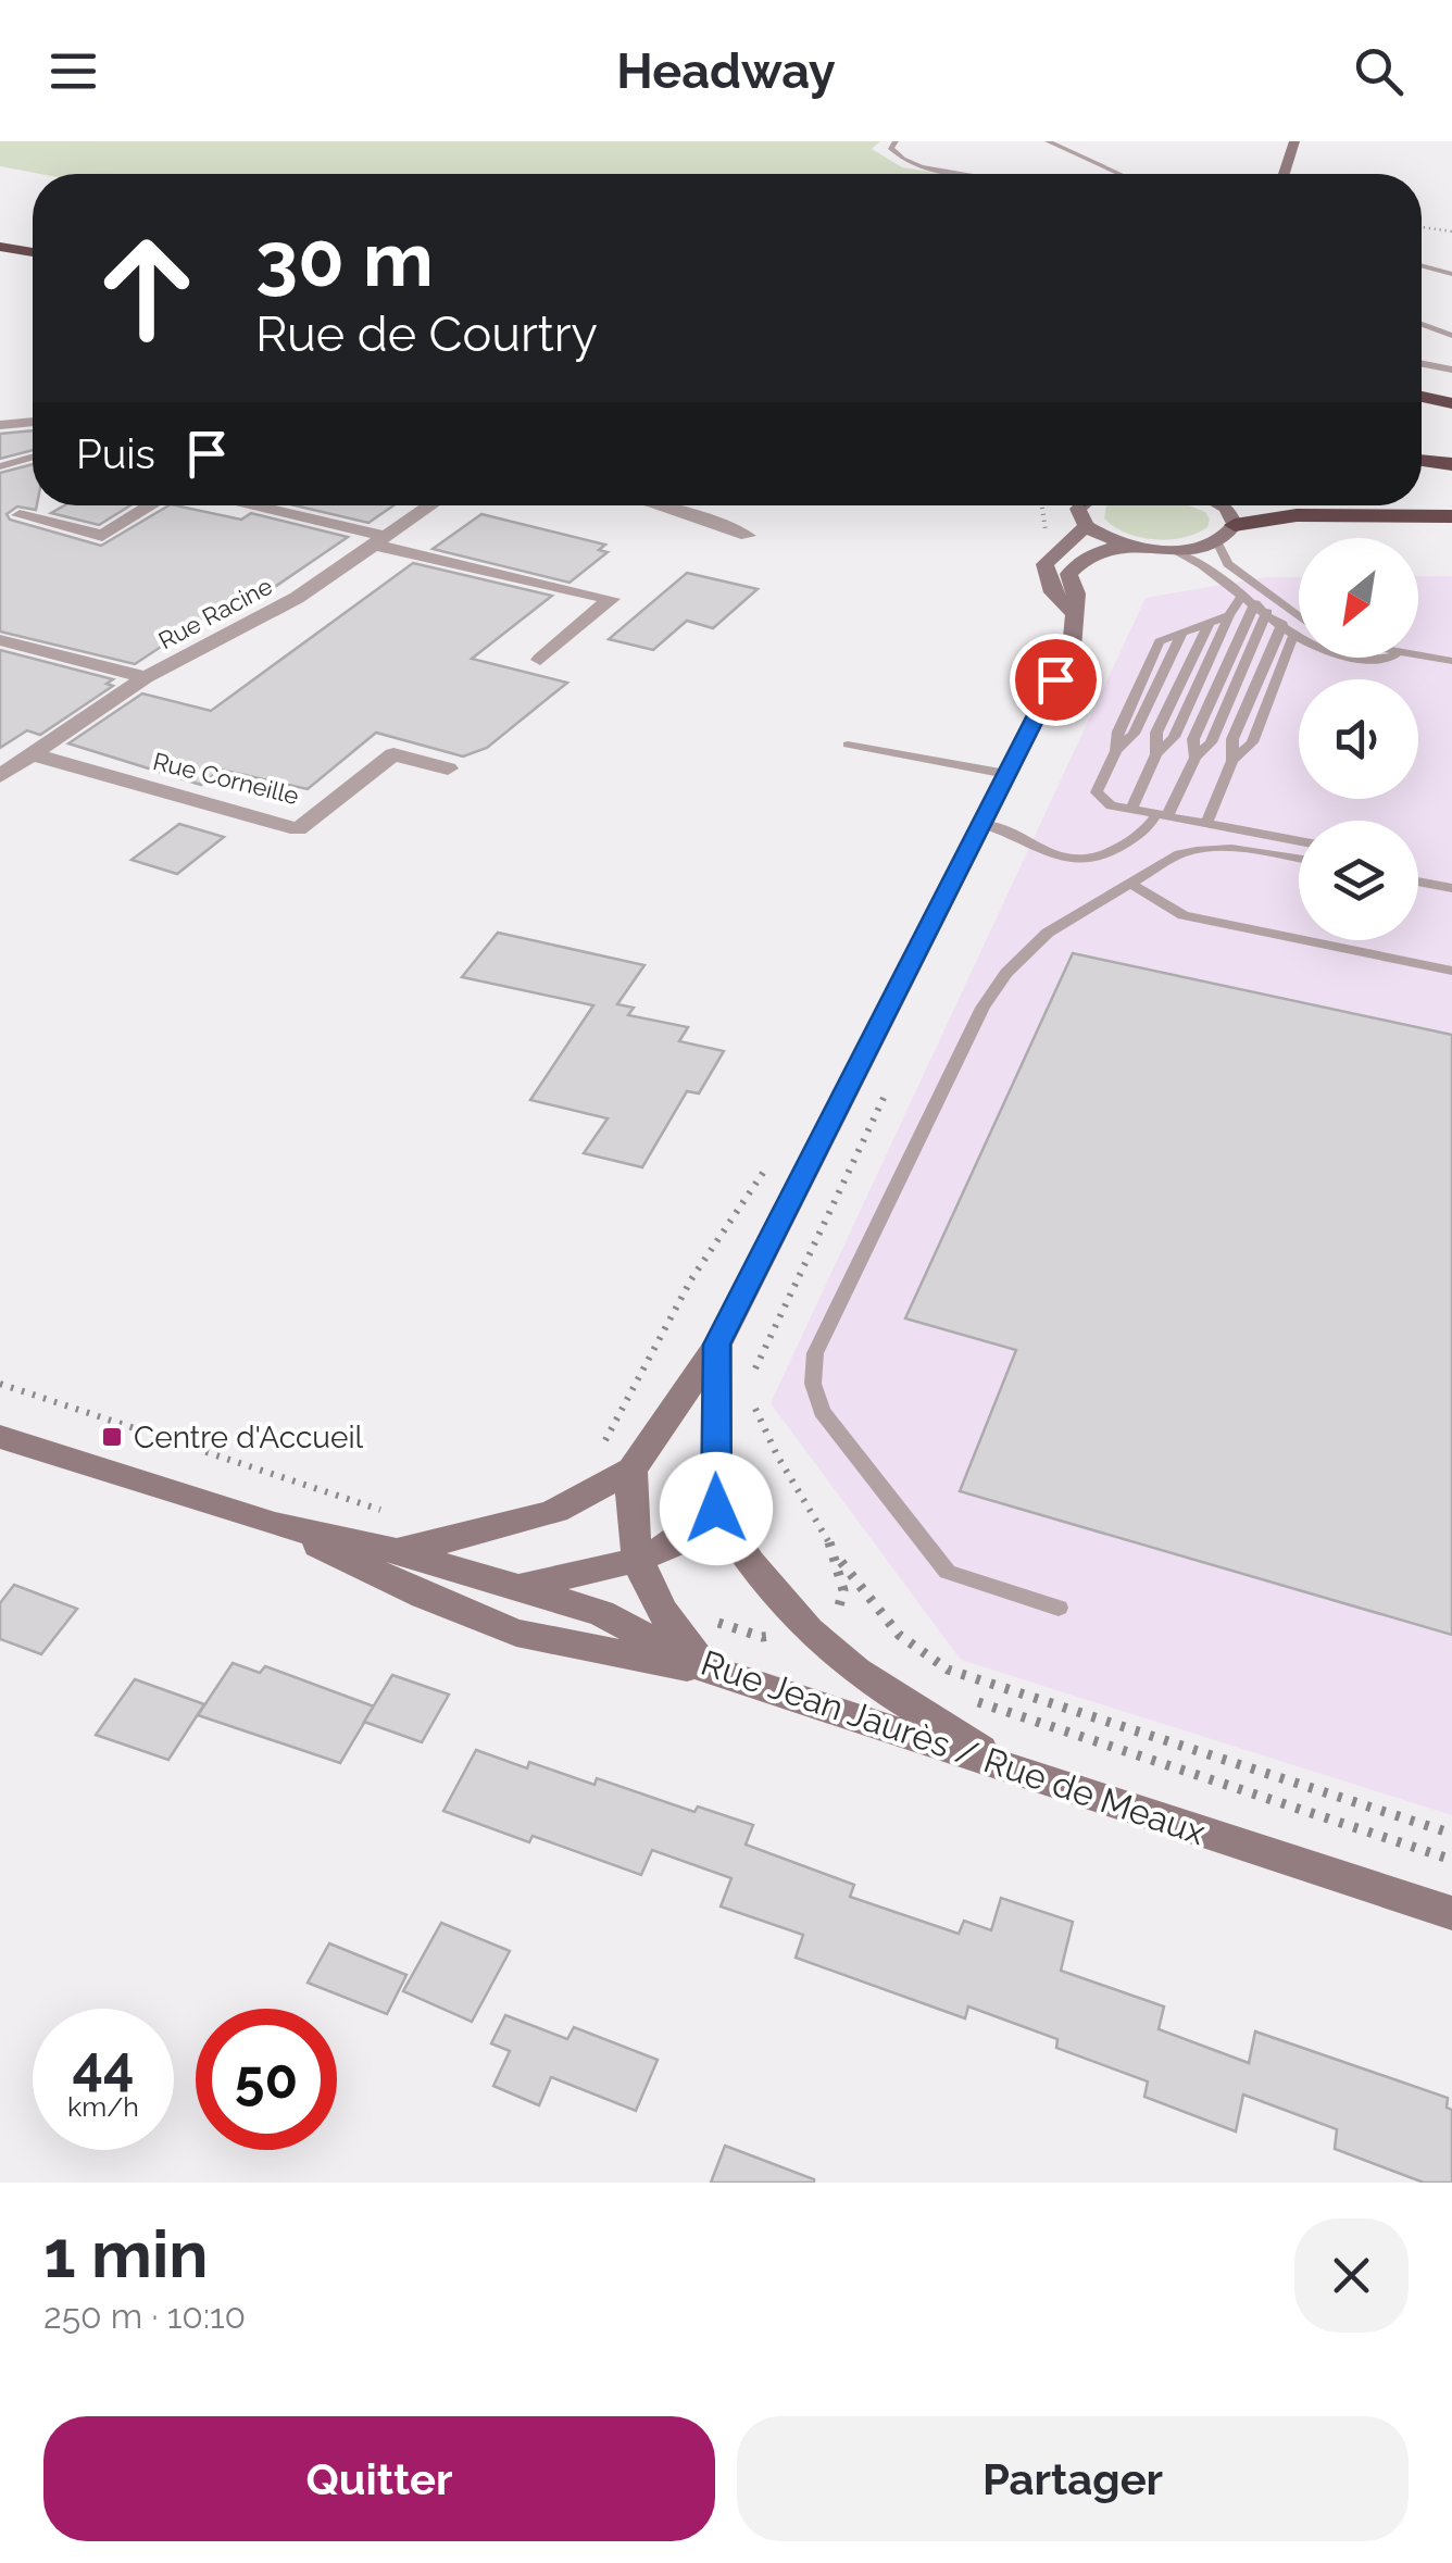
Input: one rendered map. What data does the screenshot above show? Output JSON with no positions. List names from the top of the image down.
{
  "streets": {
    "main road": ["Rue Jean Jaurès / Rue de Meaux"],
    "street": ["Rue Racine", "Rue Corneille"]
  },
  "crossings": [
    ["Rue Racine", "Rue Corneille"]
  ],
  "places": {
    "transit": ["Centre d'Accueil"]
  },
  "north": "bottom left",
  "page": {
    "header": "Headway",
    "turn": ["30 m", "Rue de Courtry"],
    "then": "Puis",
    "speed": "44 km/h",
    "limit": "50",
    "heading": ["1 min", "250 m · 10:10"],
    "buttons": ["Quitter", "Partager"]
  }
}
